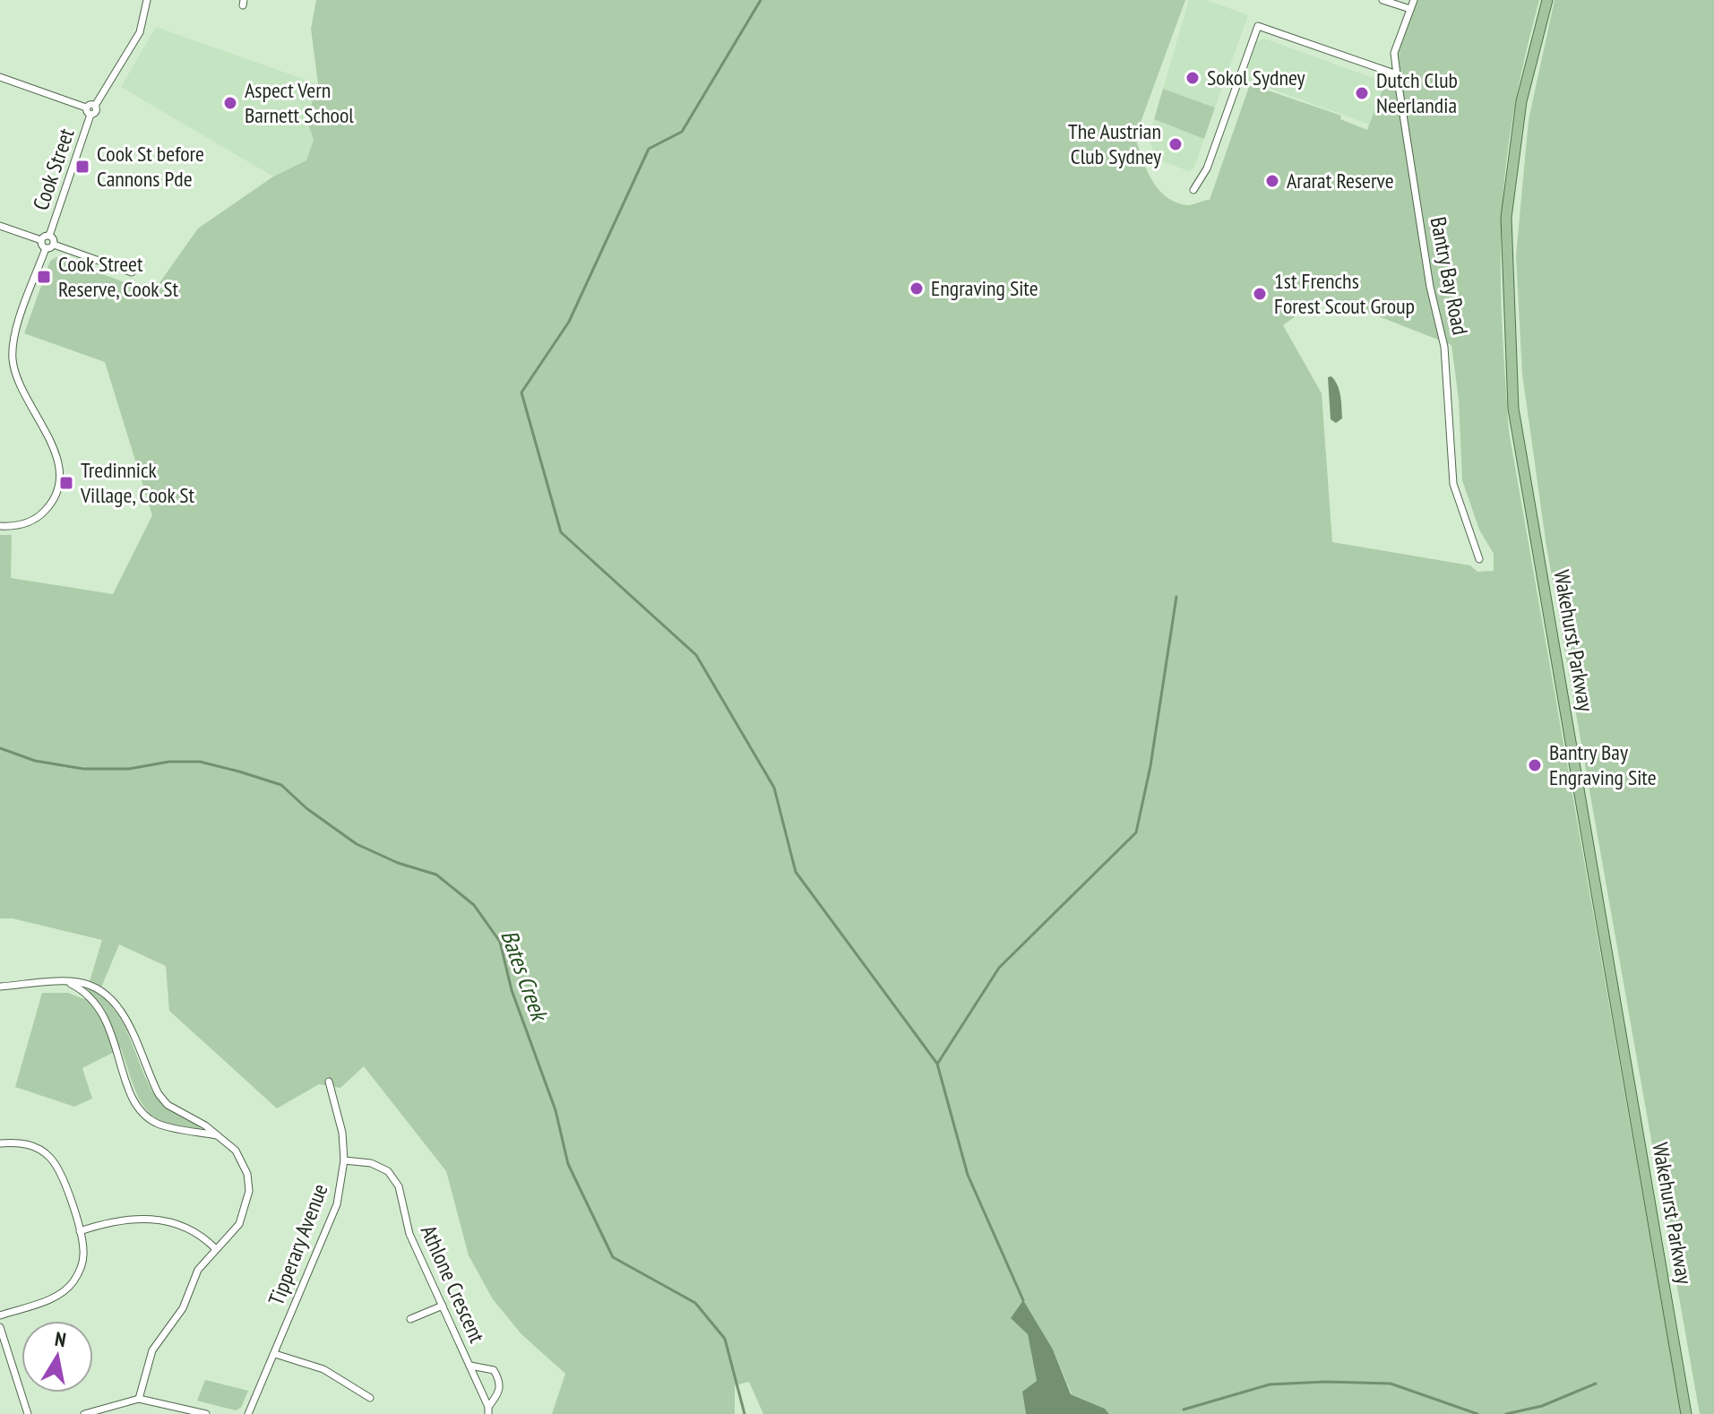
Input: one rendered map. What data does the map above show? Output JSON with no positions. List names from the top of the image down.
{
  "streets": {
    "main road": ["Wakehurst Parkway"],
    "street": [
      "Cook Street",
      "Bantry Bay Road",
      "Tipperary Avenue",
      "Athlone Crescent"
    ]
  },
  "crossings": [
    ["Tipperary Avenue", "Athlone Crescent"]
  ],
  "water": ["Bates Creek"],
  "places": {
    "other": [
      "Sokol Sydney",
      "Dutch Club Neerlandia",
      "Aspect Vern Barnett School",
      "The Austrian Club Sydney",
      "Ararat Reserve",
      "Engraving Site",
      "1st Frenchs Forest Scout Group",
      "Bantry Bay Engraving Site"
    ],
    "transit": ["Cook St before Cannons Pde", "Cook Street Reserve, Cook St", "Tredinnick Village, Cook St"]
  },
  "north": "top"
}
